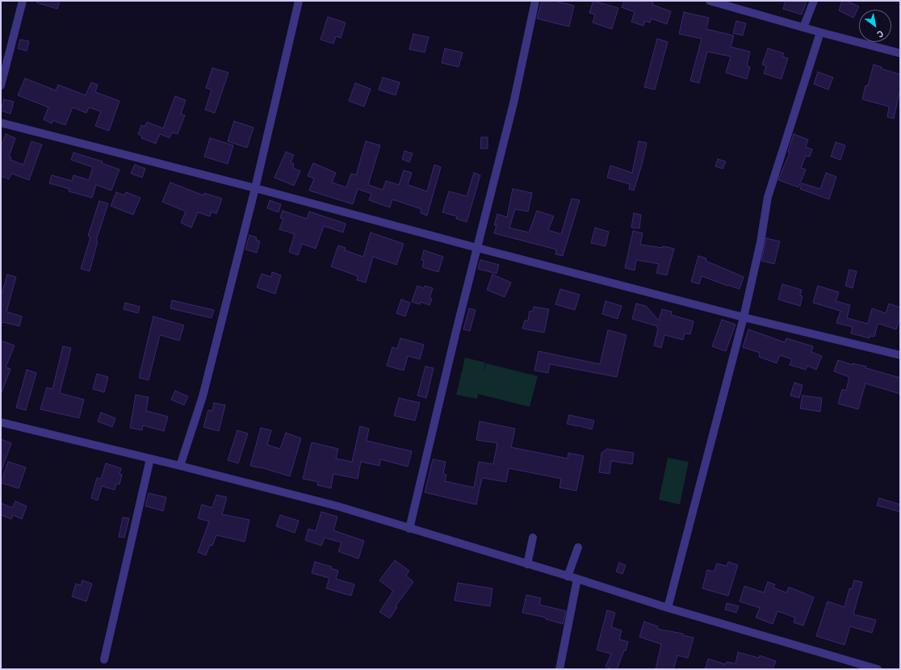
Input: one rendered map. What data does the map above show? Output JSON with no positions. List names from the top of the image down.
{
  "north": "bottom right"
}
